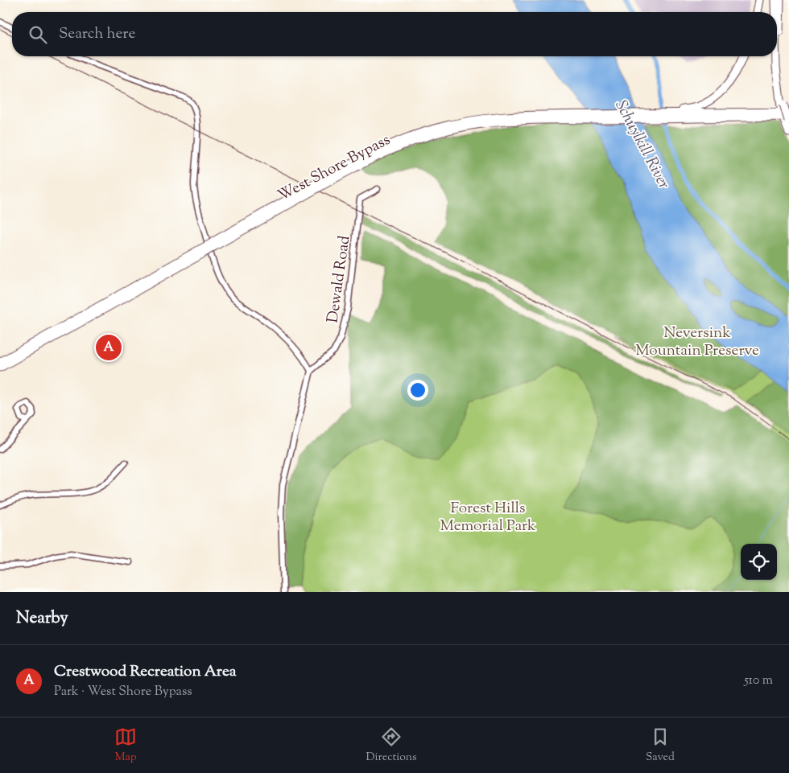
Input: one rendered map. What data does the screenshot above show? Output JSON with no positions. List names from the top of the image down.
{
  "streets": {
    "highway": ["West Shore Bypass"],
    "street": ["Dewald Road"]
  },
  "water": ["Schuylkill River"],
  "parks": ["Neversink Mountain Preserve", "Forest Hills Memorial Park"],
  "page": {
    "search": "Search here",
    "pins": "A",
    "heading": "Nearby",
    "list": [
      {
        "mark": "A",
        "name": "Crestwood Recreation Area",
        "note": "Park · West Shore Bypass",
        "value": "510 m"
      }
    ],
    "nav": ["Map", "Directions", "Saved"]
  }
}
